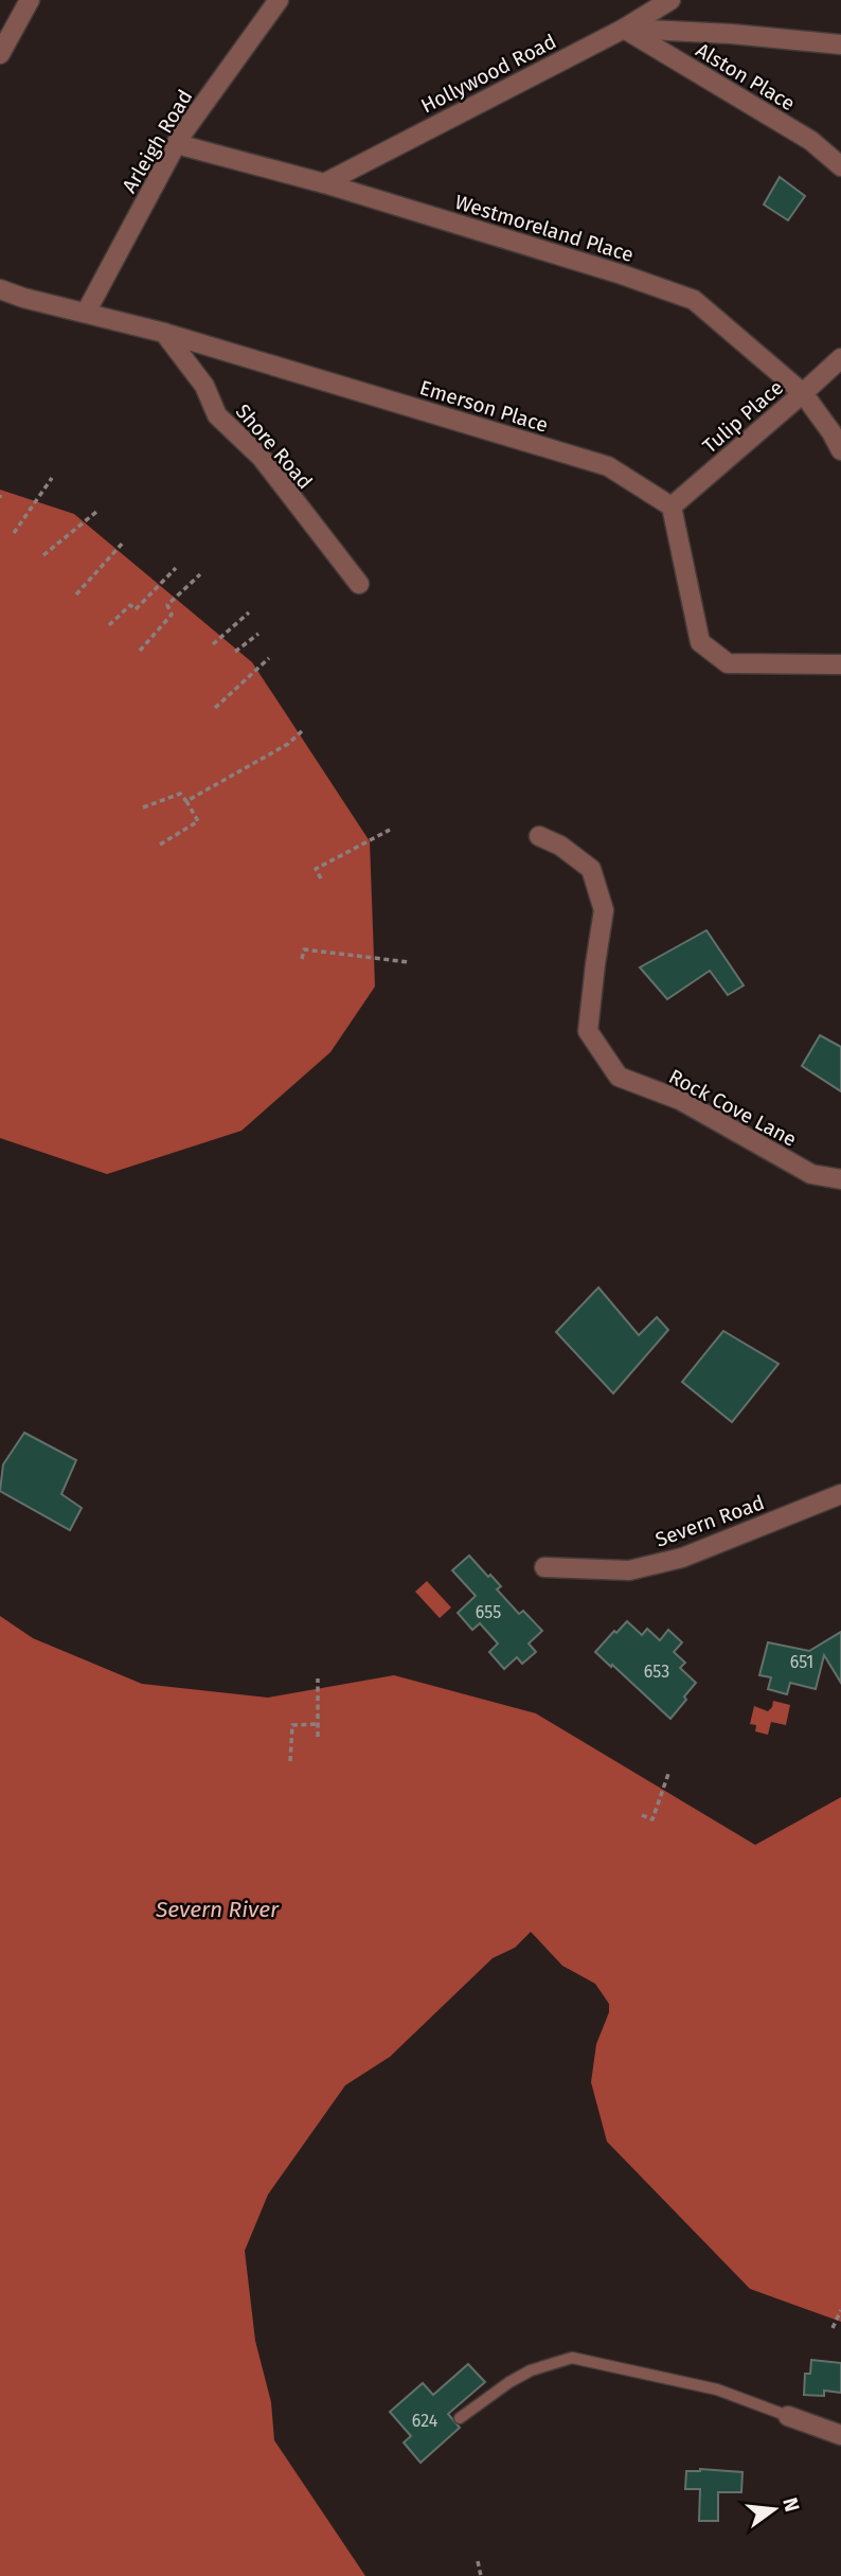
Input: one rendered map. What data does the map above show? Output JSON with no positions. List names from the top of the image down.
{
  "streets": {
    "street": [
      "Hollywood Road",
      "Alston Place",
      "Arleigh Road",
      "Westmoreland Place",
      "Emerson Place",
      "Tulip Place",
      "Shore Road",
      "Rock Cove Lane",
      "Severn Road"
    ]
  },
  "crossings": [
    ["Hollywood Road", "Alston Place"],
    ["Hollywood Road", "Westmoreland Place"],
    ["Arleigh Road", "Westmoreland Place"],
    ["Arleigh Road", "Emerson Place"],
    ["Westmoreland Place", "Tulip Place"],
    ["Emerson Place", "Tulip Place"],
    ["Emerson Place", "Shore Road"]
  ],
  "water": ["Severn River"],
  "house_numbers": [
    "655",
    "651",
    "653",
    "624"
  ],
  "north": "right"
}
